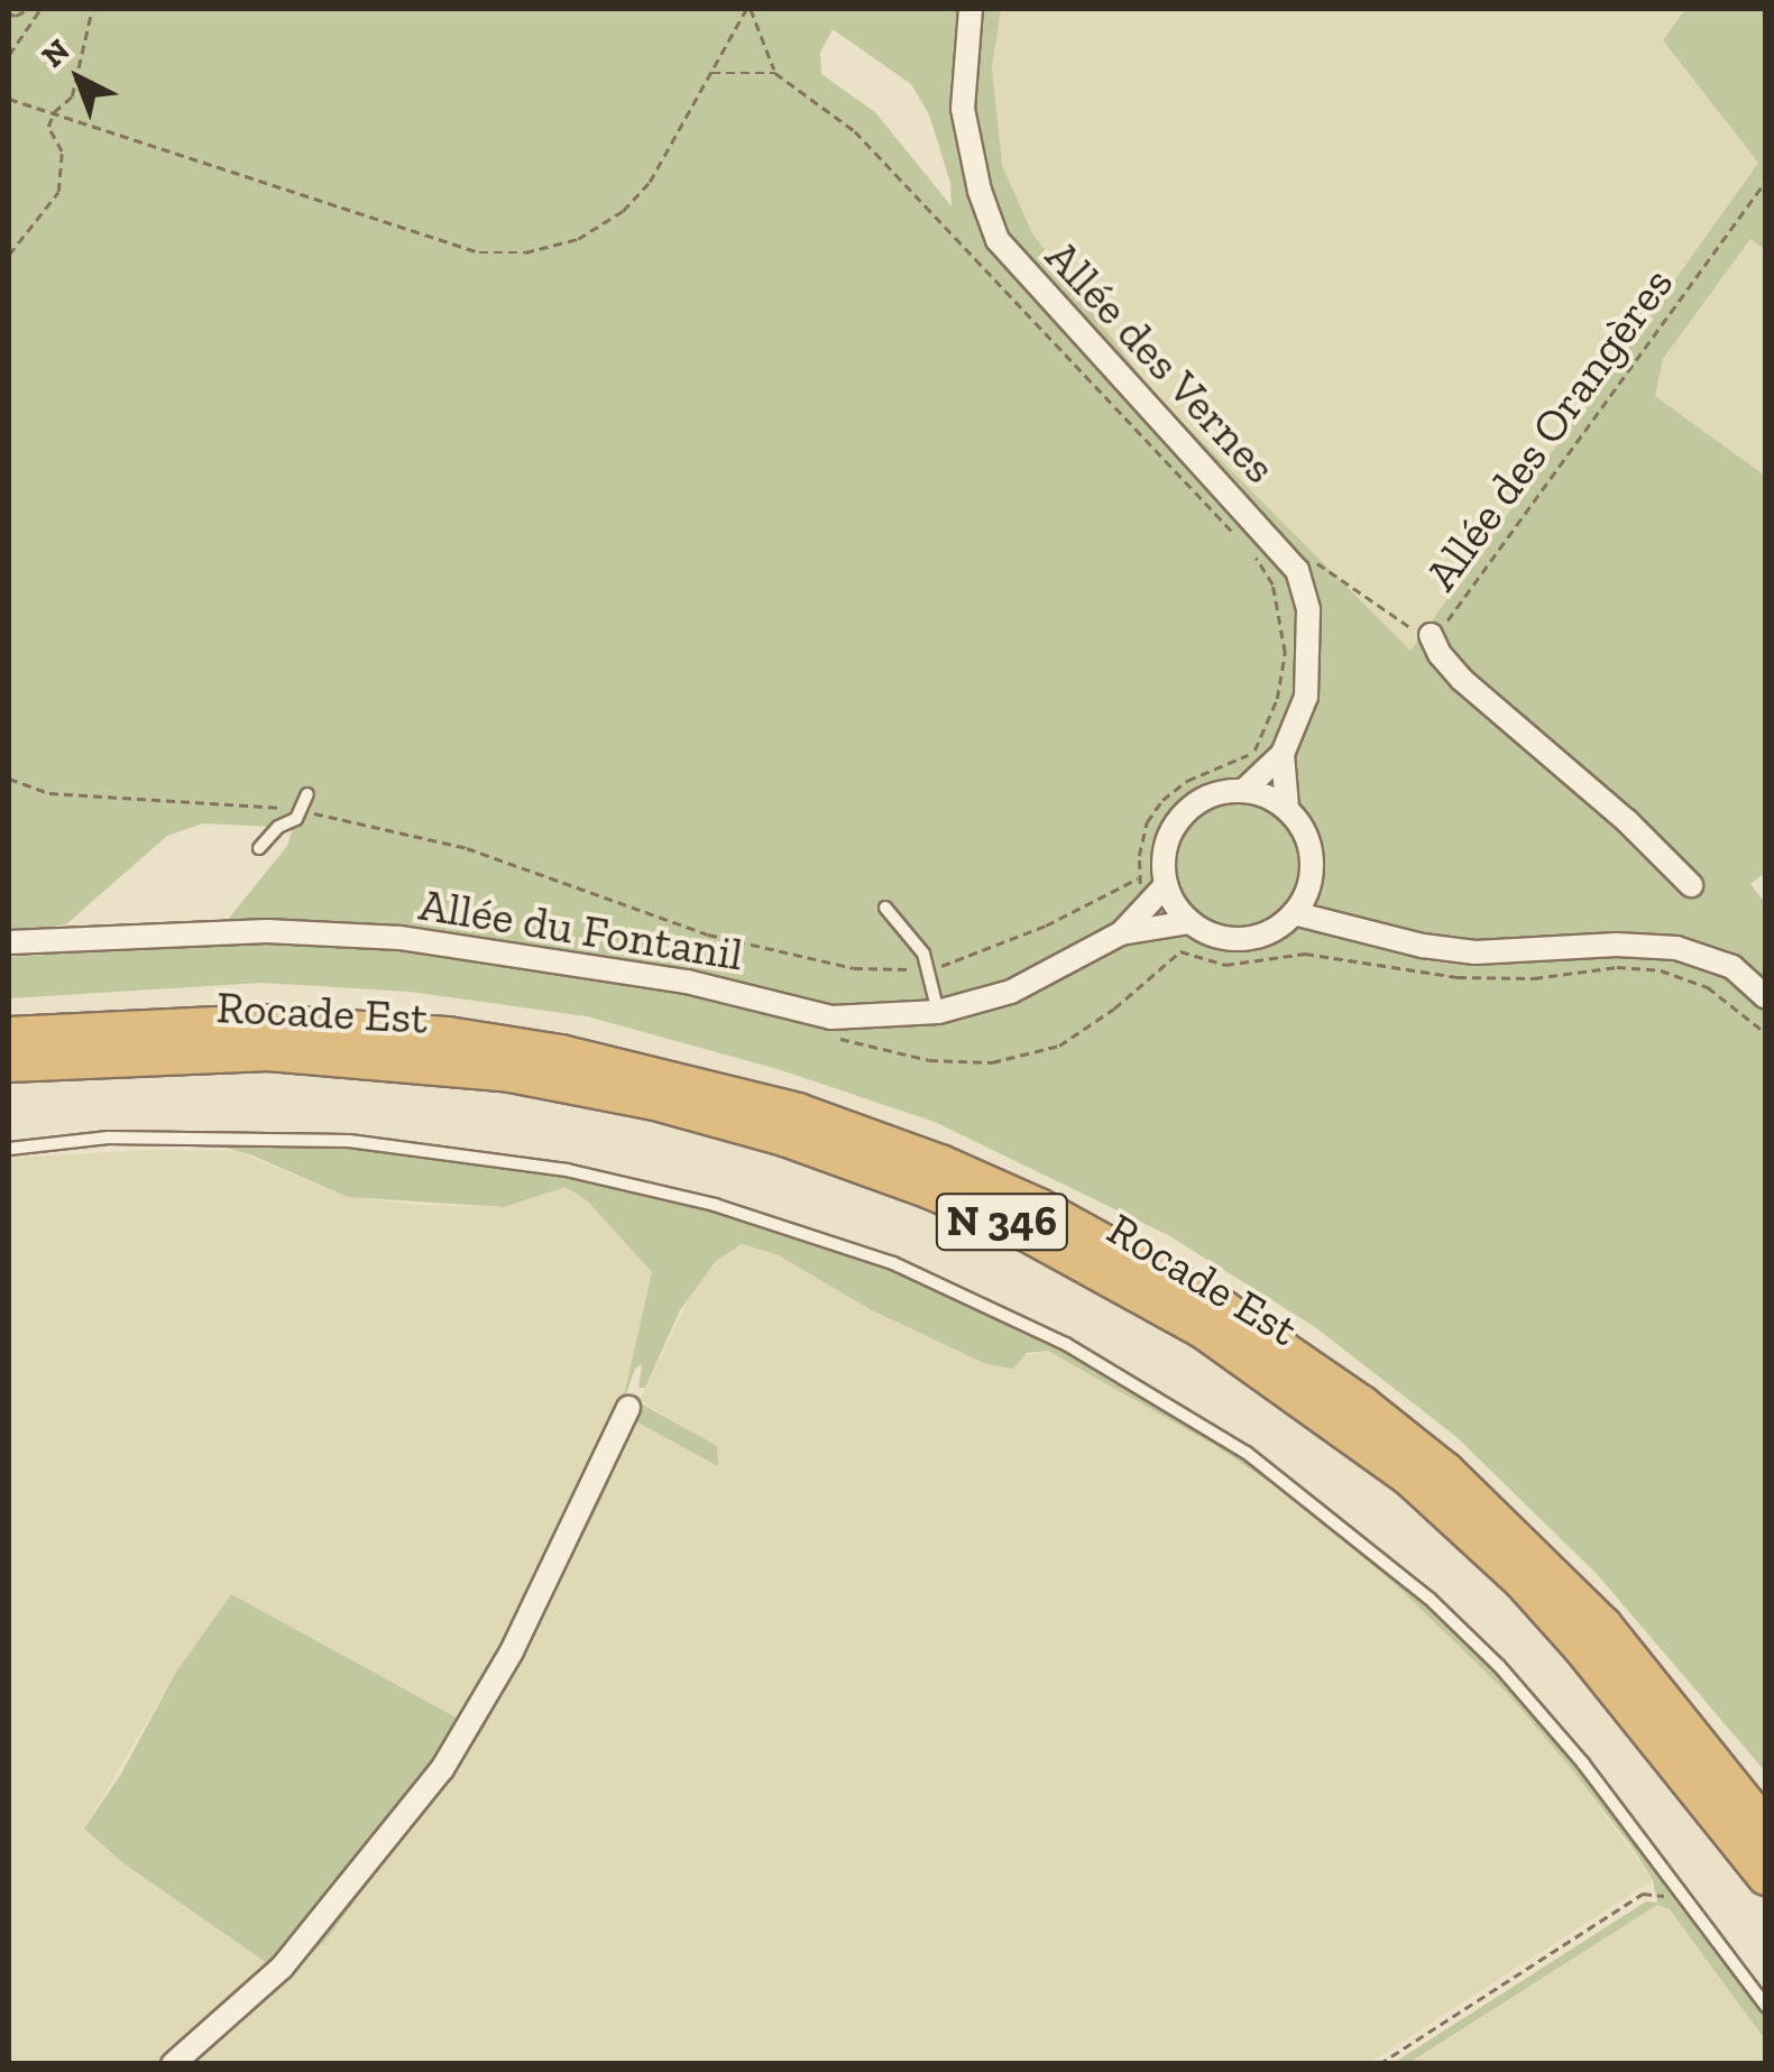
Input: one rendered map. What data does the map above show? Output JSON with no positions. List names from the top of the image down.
{
  "streets": {
    "highway": ["Rocade Est", "N 346"],
    "street": ["Allée des Vernes", "Allée du Fontanil"],
    "path": ["Allée des Orangères"]
  },
  "crossings": [
    ["Allée des Vernes", "Allée des Orangères"],
    ["Allée des Vernes", "Allée du Fontanil"]
  ],
  "north": "top left"
}
